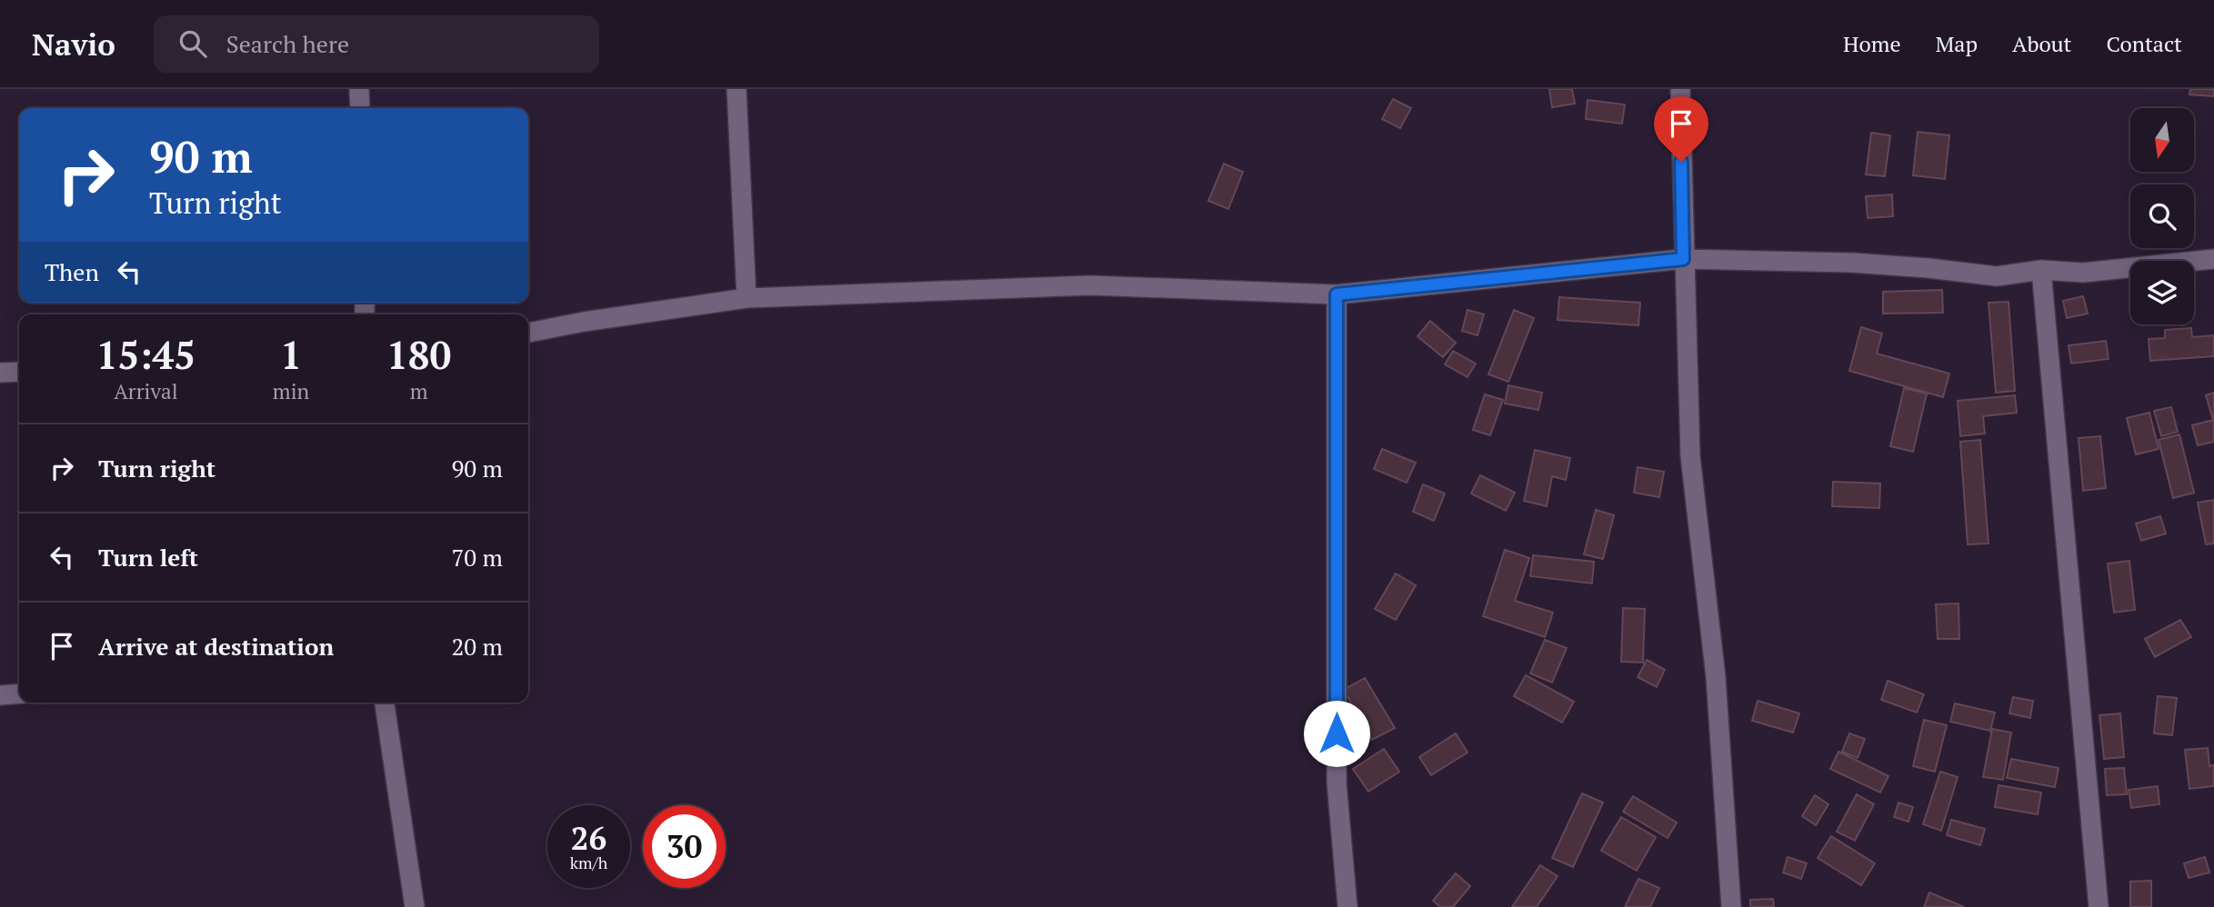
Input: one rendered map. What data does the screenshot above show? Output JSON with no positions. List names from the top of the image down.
{
  "north": "bottom",
  "page": {
    "header": "Navio",
    "search": "Search here",
    "nav": [
      "Home",
      "Map",
      "About",
      "Contact"
    ],
    "turn": ["90 m", "Turn right"],
    "then": "Then",
    "eta": [
      "15:45",
      "Arrival",
      "1",
      "min",
      "180",
      "m"
    ],
    "list": [
      {
        "name": "Turn right",
        "value": "90 m"
      },
      {
        "name": "Turn left",
        "value": "70 m"
      },
      {
        "name": "Arrive at destination",
        "value": "20 m"
      }
    ],
    "speed": "26 km/h",
    "limit": "30"
  }
}
